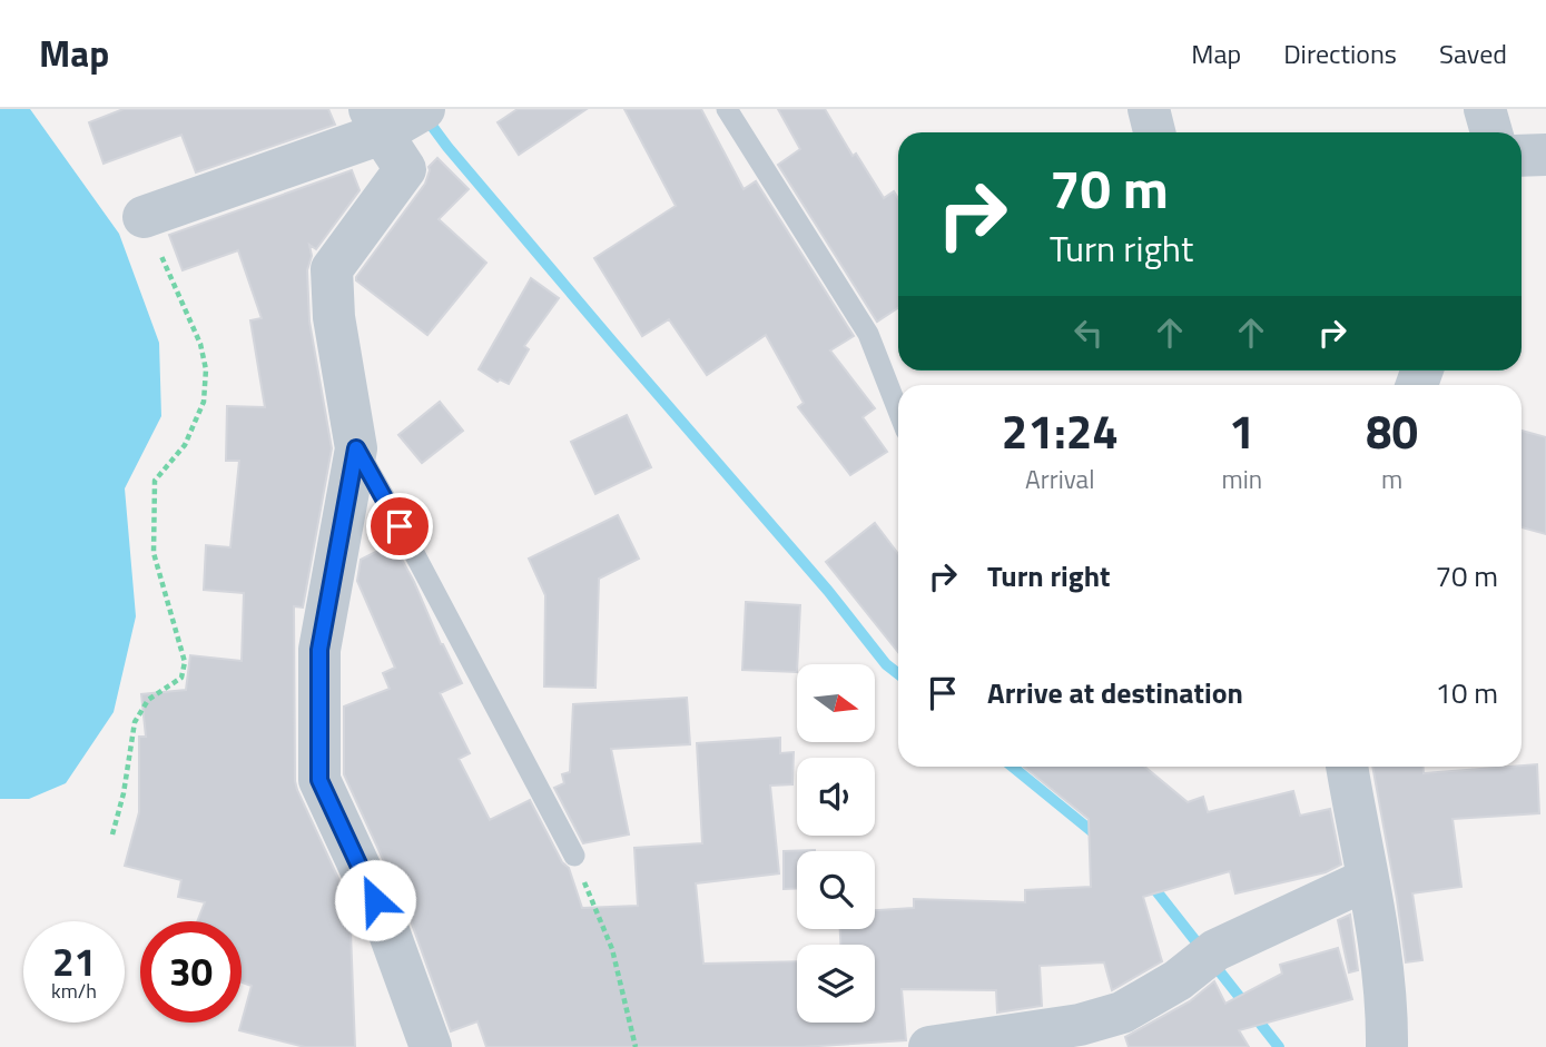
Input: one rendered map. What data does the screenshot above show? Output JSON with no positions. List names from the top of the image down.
{
  "north": "right",
  "page": {
    "header": "Map",
    "nav": ["Map", "Directions", "Saved"],
    "turn": ["70 m", "Turn right"],
    "eta": [
      "21:24",
      "Arrival",
      "1",
      "min",
      "80",
      "m"
    ],
    "list": [
      {
        "name": "Turn right",
        "value": "70 m"
      },
      {
        "name": "Arrive at destination",
        "value": "10 m"
      }
    ],
    "speed": "21 km/h",
    "limit": "30"
  }
}
